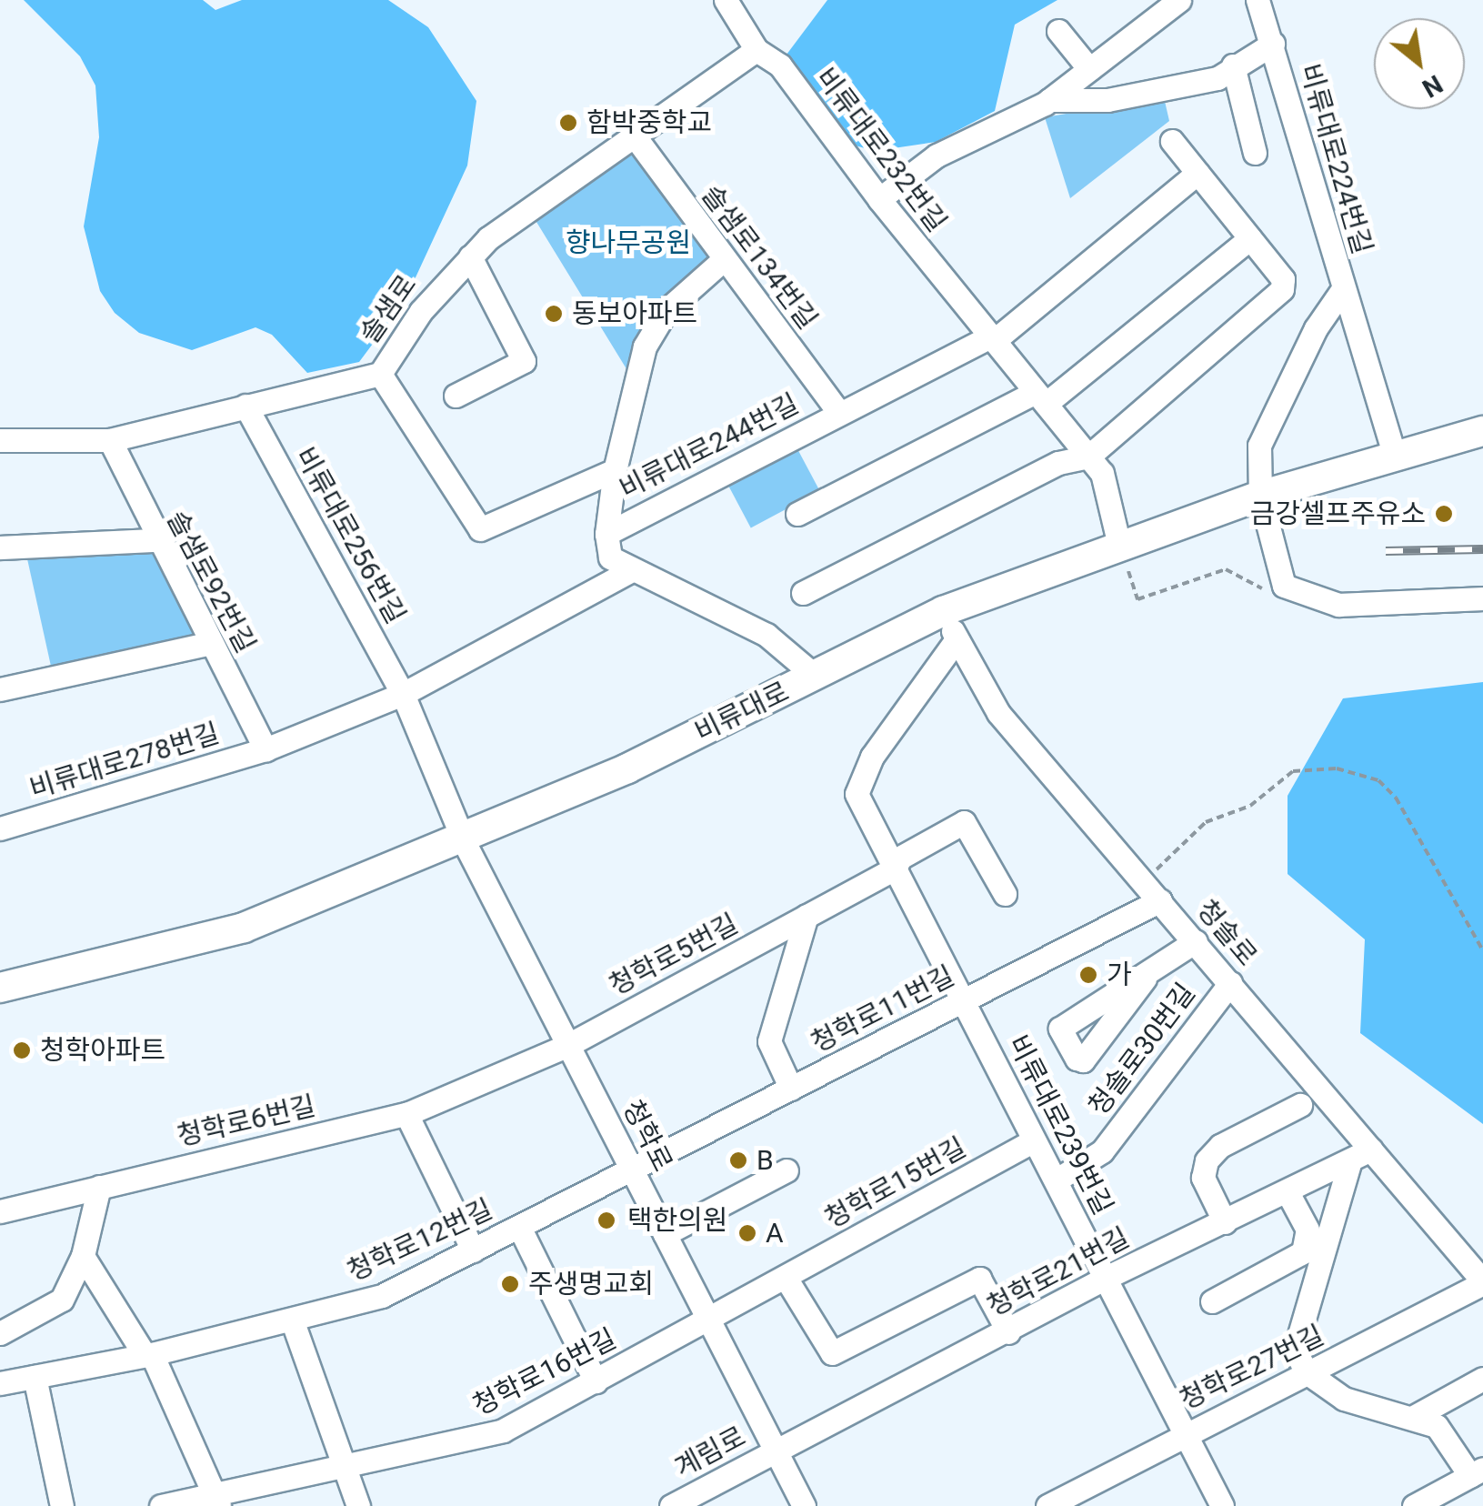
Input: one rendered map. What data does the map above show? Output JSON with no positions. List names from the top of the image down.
{
  "streets": {
    "main road": ["비류대로"],
    "street": [
      "비류대로232번길",
      "비류대로224번길",
      "솔샘로134번길",
      "솔샘로",
      "비류대로244번길",
      "비류대로256번길",
      "솔샘로92번길",
      "비류대로278번길",
      "청솔로",
      "청학로5번길",
      "청학로11번길",
      "청솔로30번길",
      "청학로6번길",
      "비류대로239번길",
      "청학로",
      "청학로15번길",
      "청학로12번길",
      "청학로21번길",
      "청학로27번길",
      "청학로16번길",
      "계림로"
    ]
  },
  "crossings": [
    ["비류대로232번길", "솔샘로"],
    ["비류대로232번길", "비류대로"],
    ["비류대로224번길", "비류대로"],
    ["솔샘로134번길", "솔샘로"],
    ["솔샘로134번길", "비류대로244번길"],
    ["솔샘로", "비류대로256번길"],
    ["솔샘로", "솔샘로92번길"],
    ["비류대로256번길", "비류대로"],
    ["비류대로256번길", "청학로"],
    ["솔샘로92번길", "비류대로278번길"],
    ["비류대로", "청솔로"],
    ["비류대로", "청학로"],
    ["청솔로", "청학로11번길"],
    ["청솔로", "청솔로30번길"],
    ["청솔로", "비류대로239번길"],
    ["청솔로", "청학로21번길"],
    ["청솔로", "청학로27번길"],
    ["청학로5번길", "청학로6번길"],
    ["청학로5번길", "비류대로239번길"],
    ["청학로5번길", "청학로"],
    ["청학로11번길", "비류대로239번길"],
    ["청학로11번길", "청학로"],
    ["청학로11번길", "청학로12번길"],
    ["청솔로30번길", "비류대로239번길"],
    ["청학로6번길", "청학로"],
    ["비류대로239번길", "청학로15번길"],
    ["비류대로239번길", "청학로21번길"],
    ["비류대로239번길", "청학로27번길"],
    ["청학로", "청학로15번길"],
    ["청학로", "청학로12번길"],
    ["청학로", "청학로21번길"],
    ["청학로", "청학로16번길"],
    ["청학로", "계림로"],
    ["청학로15번길", "청학로16번길"],
    ["청학로12번길", "청학로16번길"],
    ["청학로21번길", "계림로"]
  ],
  "parks": ["향나무공원"],
  "places": [
    "함박중학교",
    "동보아파트",
    "금강셀프주유소",
    "가",
    "청학아파트",
    "B",
    "택한의원",
    "A",
    "주생명교회"
  ],
  "north": "bottom right"
}
